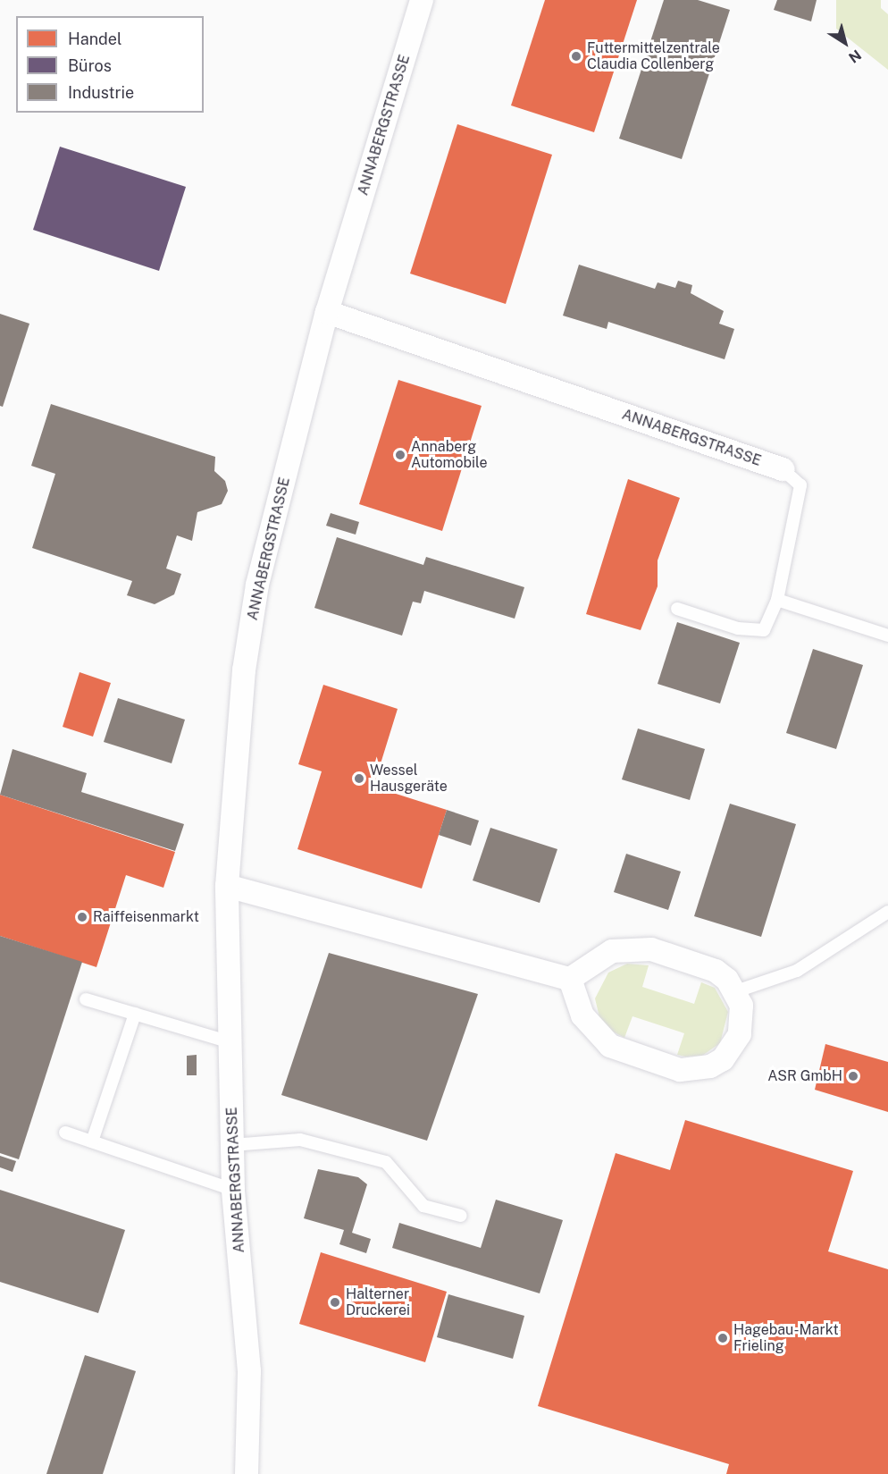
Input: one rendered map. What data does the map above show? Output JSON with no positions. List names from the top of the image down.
{
  "streets": {
    "street": ["ANNABERGSTRASSE"]
  },
  "places": [
    "Futtermittelzentrale Claudia Collenberg",
    "Annaberg Automobile",
    "Wessel Hausgeräte",
    "Raiffeisenmarkt",
    "ASR GmbH",
    "Halterner Druckerei",
    "Hagebau-Markt Frieling"
  ],
  "legend": ["Handel", "Büros", "Industrie"],
  "north": "bottom right"
}
